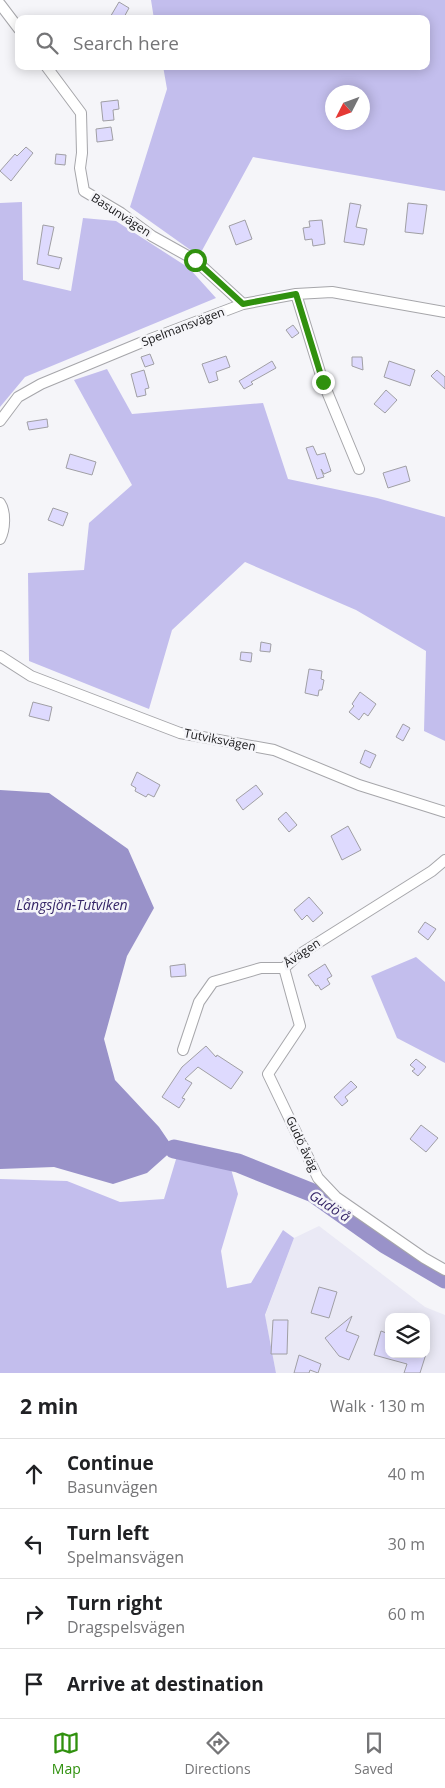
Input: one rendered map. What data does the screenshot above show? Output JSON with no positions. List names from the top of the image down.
{
  "streets": {
    "street": [
      "Basunvägen",
      "Spelmansvägen",
      "Tutviksvägen",
      "Åvägen",
      "Gudö åväg"
    ]
  },
  "crossings": [
    ["Basunvägen", "Spelmansvägen"],
    ["Åvägen", "Gudö åväg"]
  ],
  "water": ["Långsjön-Tutviken", "Gudö å"],
  "north": "bottom left",
  "page": {
    "search": "Search here",
    "heading": ["2 min", "Walk · 130 m"],
    "list": [
      ["Continue", "Basunvägen", "40 m"],
      ["Turn left", "Spelmansvägen", "30 m"],
      ["Turn right", "Dragspelsvägen", "60 m"],
      "Arrive at destination"
    ],
    "nav": ["Map", "Directions", "Saved"]
  }
}
